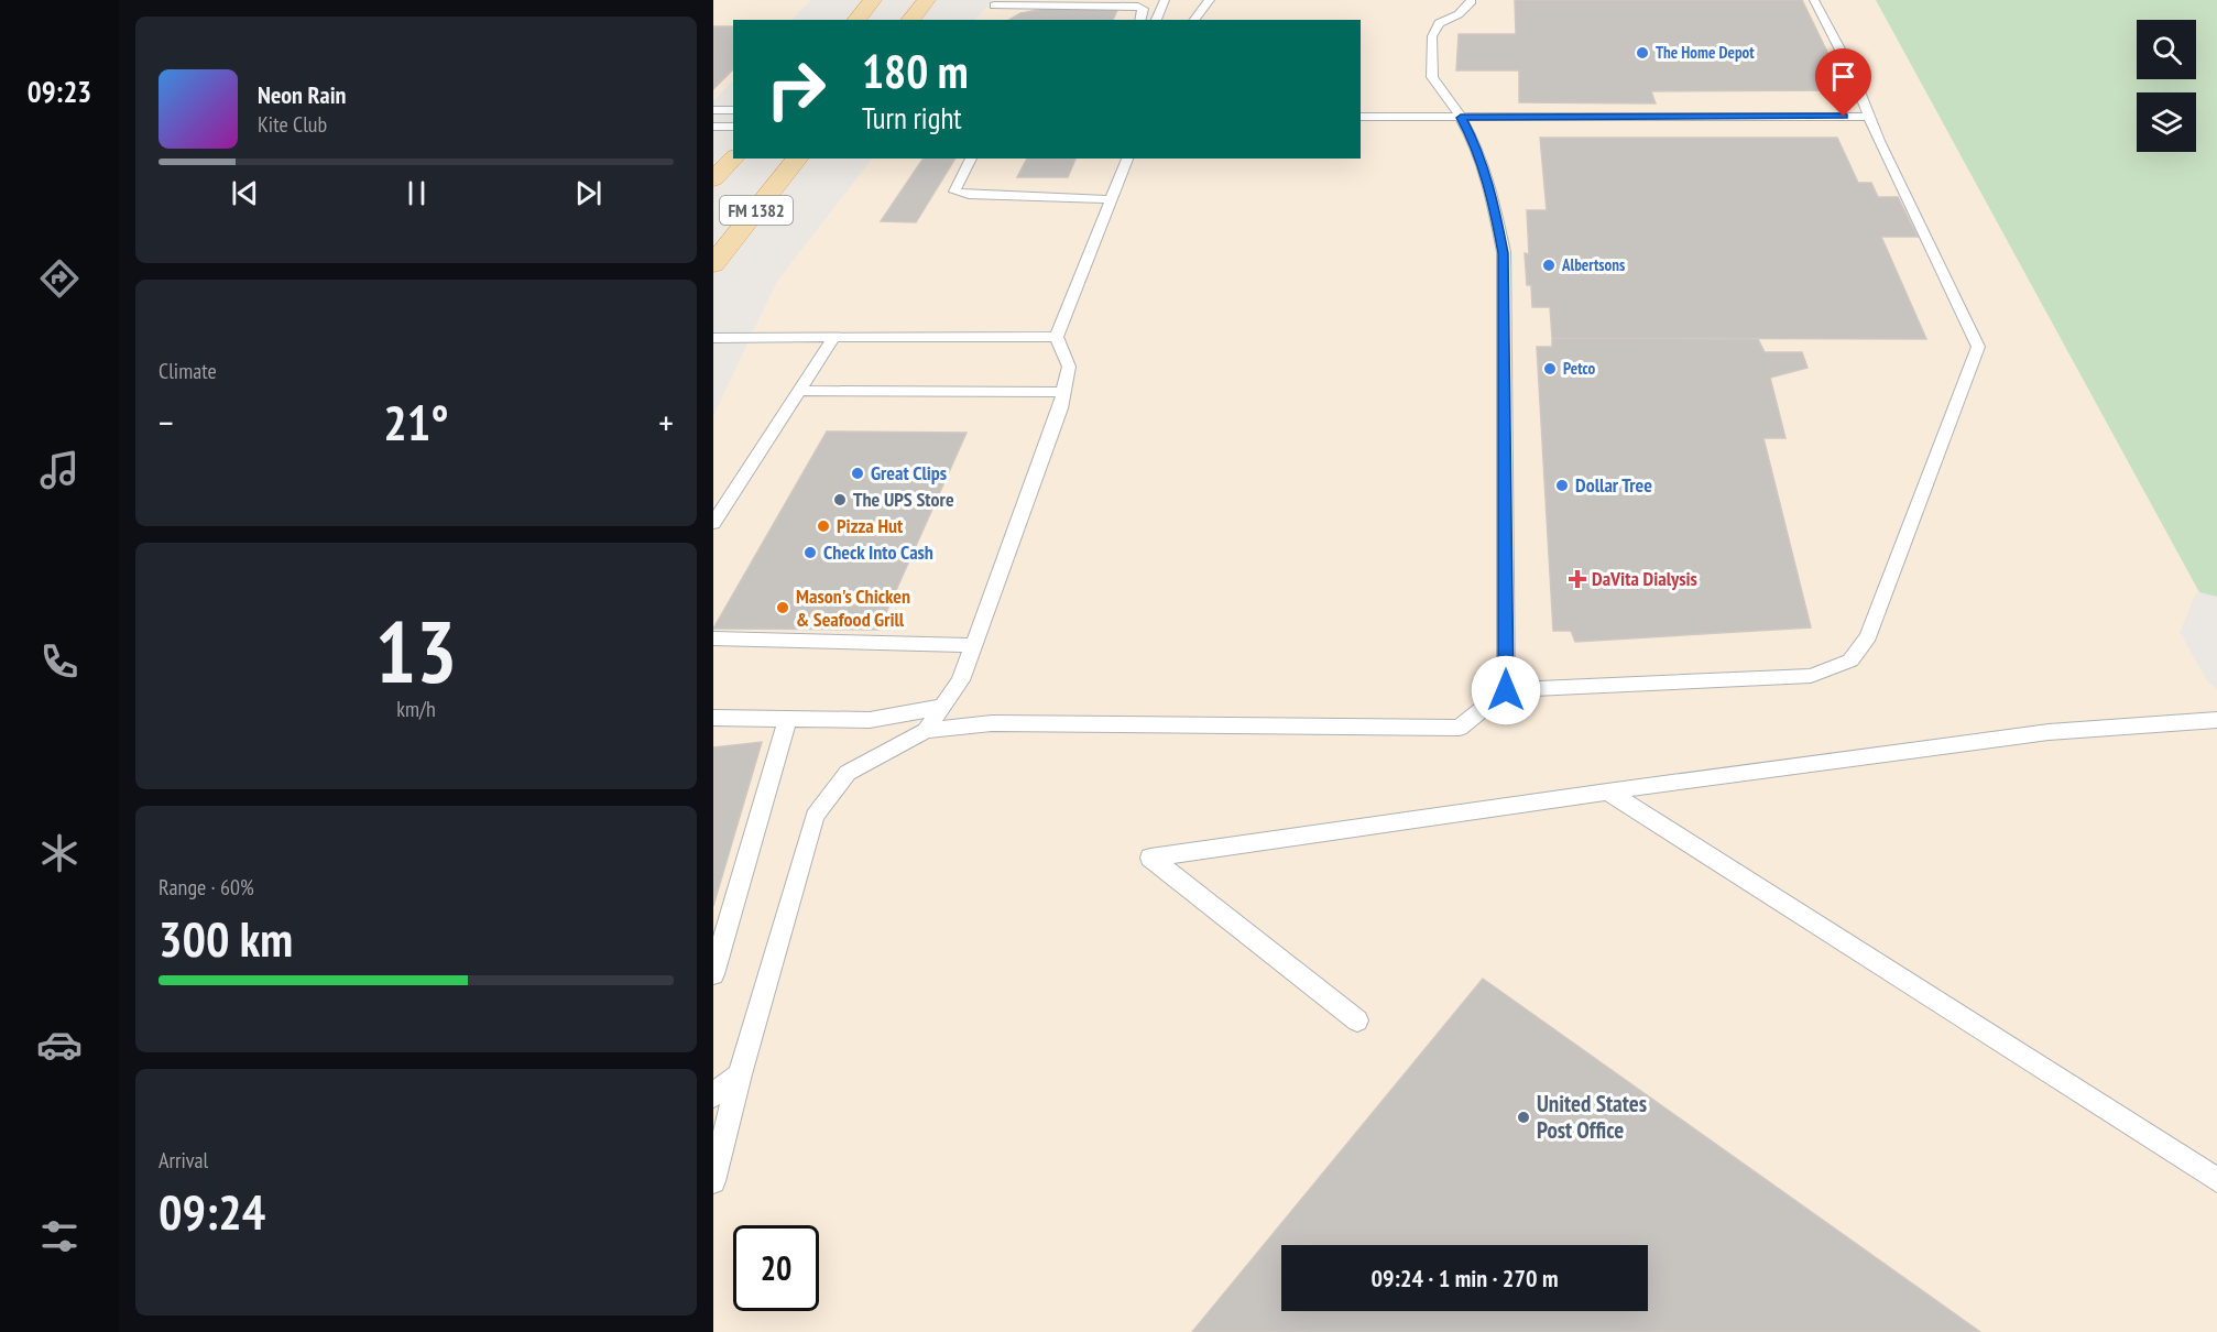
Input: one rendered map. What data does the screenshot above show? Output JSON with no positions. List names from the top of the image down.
{
  "streets": {
    "main road": ["FM 1382"]
  },
  "places": {
    "other": [
      "The Home Depot",
      "Albertsons",
      "Petco",
      "Great Clips",
      "Dollar Tree",
      "The UPS Store",
      "Pizza Hut",
      "Check Into Cash",
      "Mason's Chicken & Seafood Grill",
      "United States Post Office"
    ],
    "health": ["DaVita Dialysis"]
  },
  "page": {
    "tabs": "09:23",
    "turn": ["180 m", "Turn right"],
    "song": ["Neon Rain", "Kite Club"],
    "tile": [
      "Climate",
      ["13", "km/h"],
      ["Range · 60%", "300 km"],
      ["Arrival", "09:24"]
    ],
    "heat": ["−", "21°", "+"],
    "limit": "20",
    "trip": "09:24 · 1 min · 270 m"
  }
}
